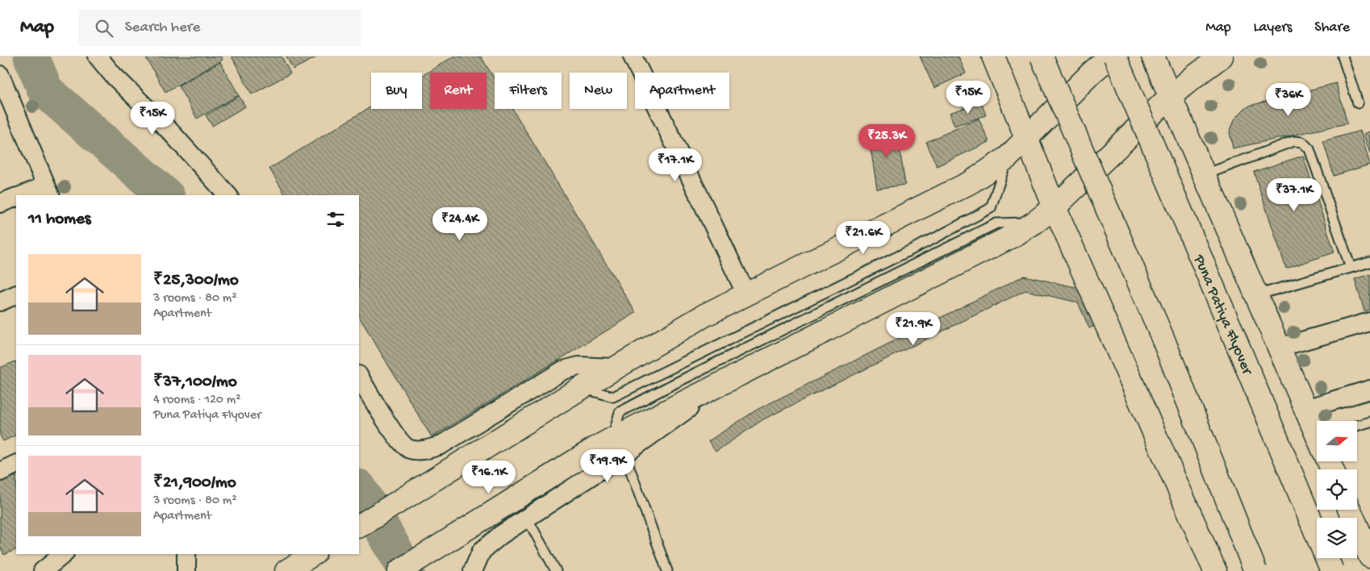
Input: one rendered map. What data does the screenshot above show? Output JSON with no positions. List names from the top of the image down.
{
  "streets": {
    "main road": ["Puna Patiya Flyover"]
  },
  "north": "right",
  "page": {
    "header": "Map",
    "search": "Search here",
    "nav": ["Map", "Layers", "Share"],
    "chip": [
      "Buy",
      "Rent",
      "Filters",
      "New",
      "Apartment"
    ],
    "price": [
      "₹15K",
      "₹36K",
      "₹15K",
      "₹25.3K",
      "₹17.1K",
      "₹37.1K",
      "₹24.4K",
      "₹21.6K",
      "₹21.9K",
      "₹19.9K",
      "₹16.1K"
    ],
    "heading": "11 homes",
    "list": [
      {
        "name": "₹25,300/mo",
        "note": "3 rooms · 80 m² · Apartment"
      },
      {
        "name": "₹37,100/mo",
        "note": "4 rooms · 120 m² · Puna Patiya Flyover"
      },
      {
        "name": "₹21,900/mo",
        "note": "3 rooms · 80 m² · Apartment"
      }
    ]
  }
}
